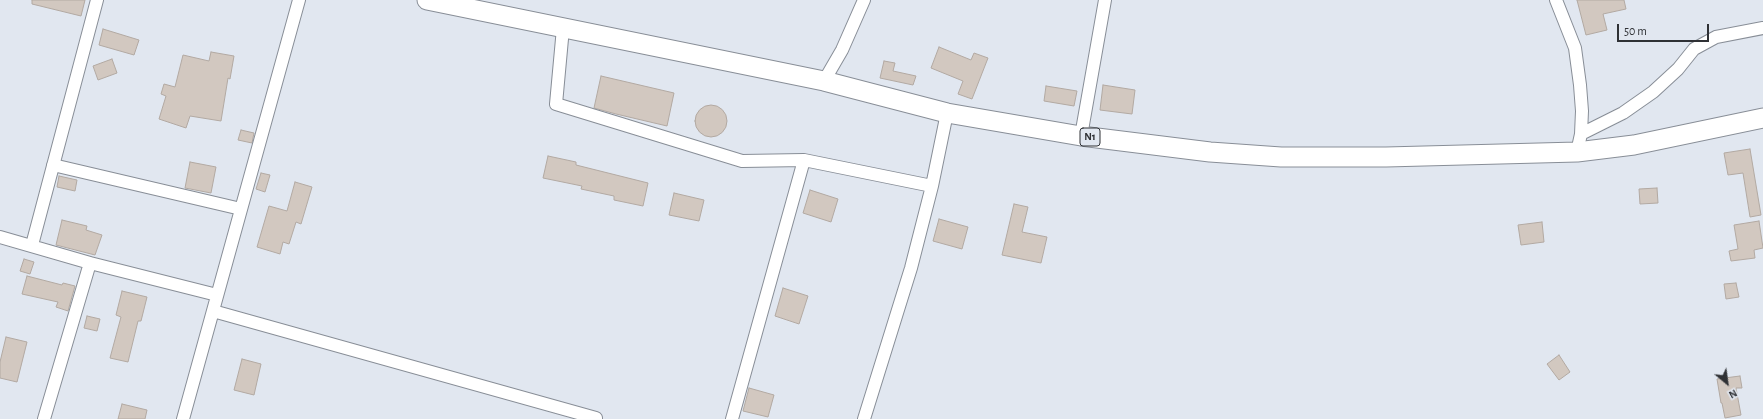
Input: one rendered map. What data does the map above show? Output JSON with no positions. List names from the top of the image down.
{
  "streets": {
    "highway": ["N1"]
  },
  "scale_bar": "50 m",
  "north": "bottom right"
}
